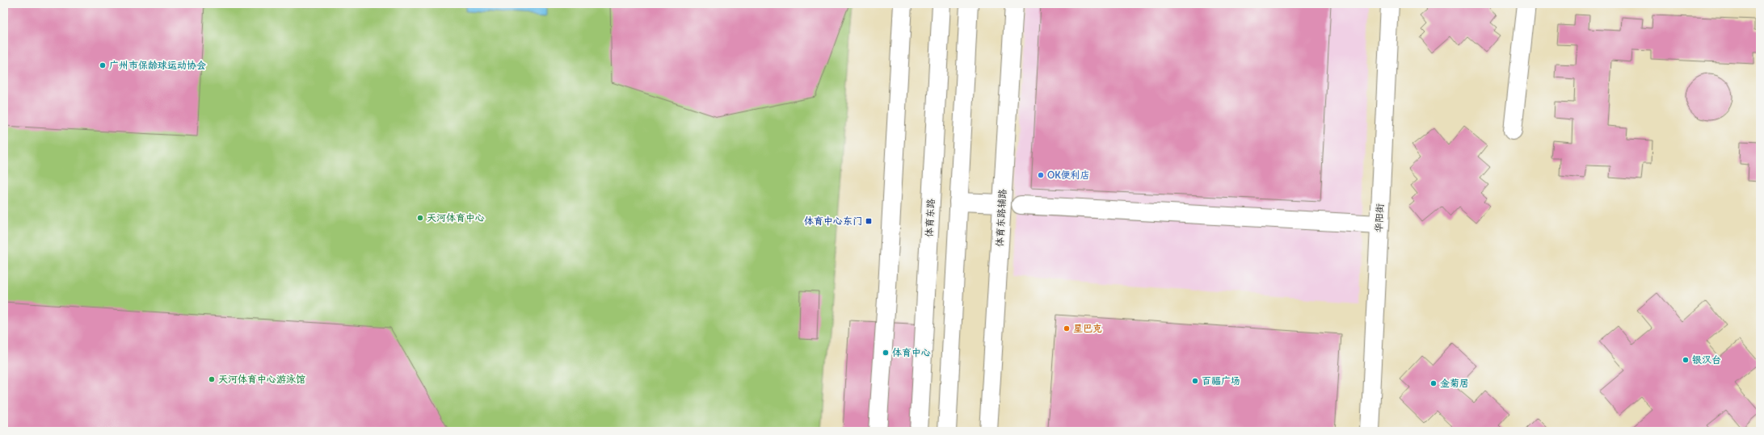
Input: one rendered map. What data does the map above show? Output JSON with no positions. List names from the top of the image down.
{
  "streets": {
    "street": ["体育东路", "体育东路辅路", "华阳街"]
  },
  "places": {
    "other": [
      "广州市保龄球运动协会",
      "OK便利店",
      "天河体育中心",
      "星巴克",
      "体育中心",
      "银汉台",
      "天河体育中心游泳馆",
      "百福广场",
      "金菊居"
    ],
    "transit": ["体育中心东门"]
  }
}
